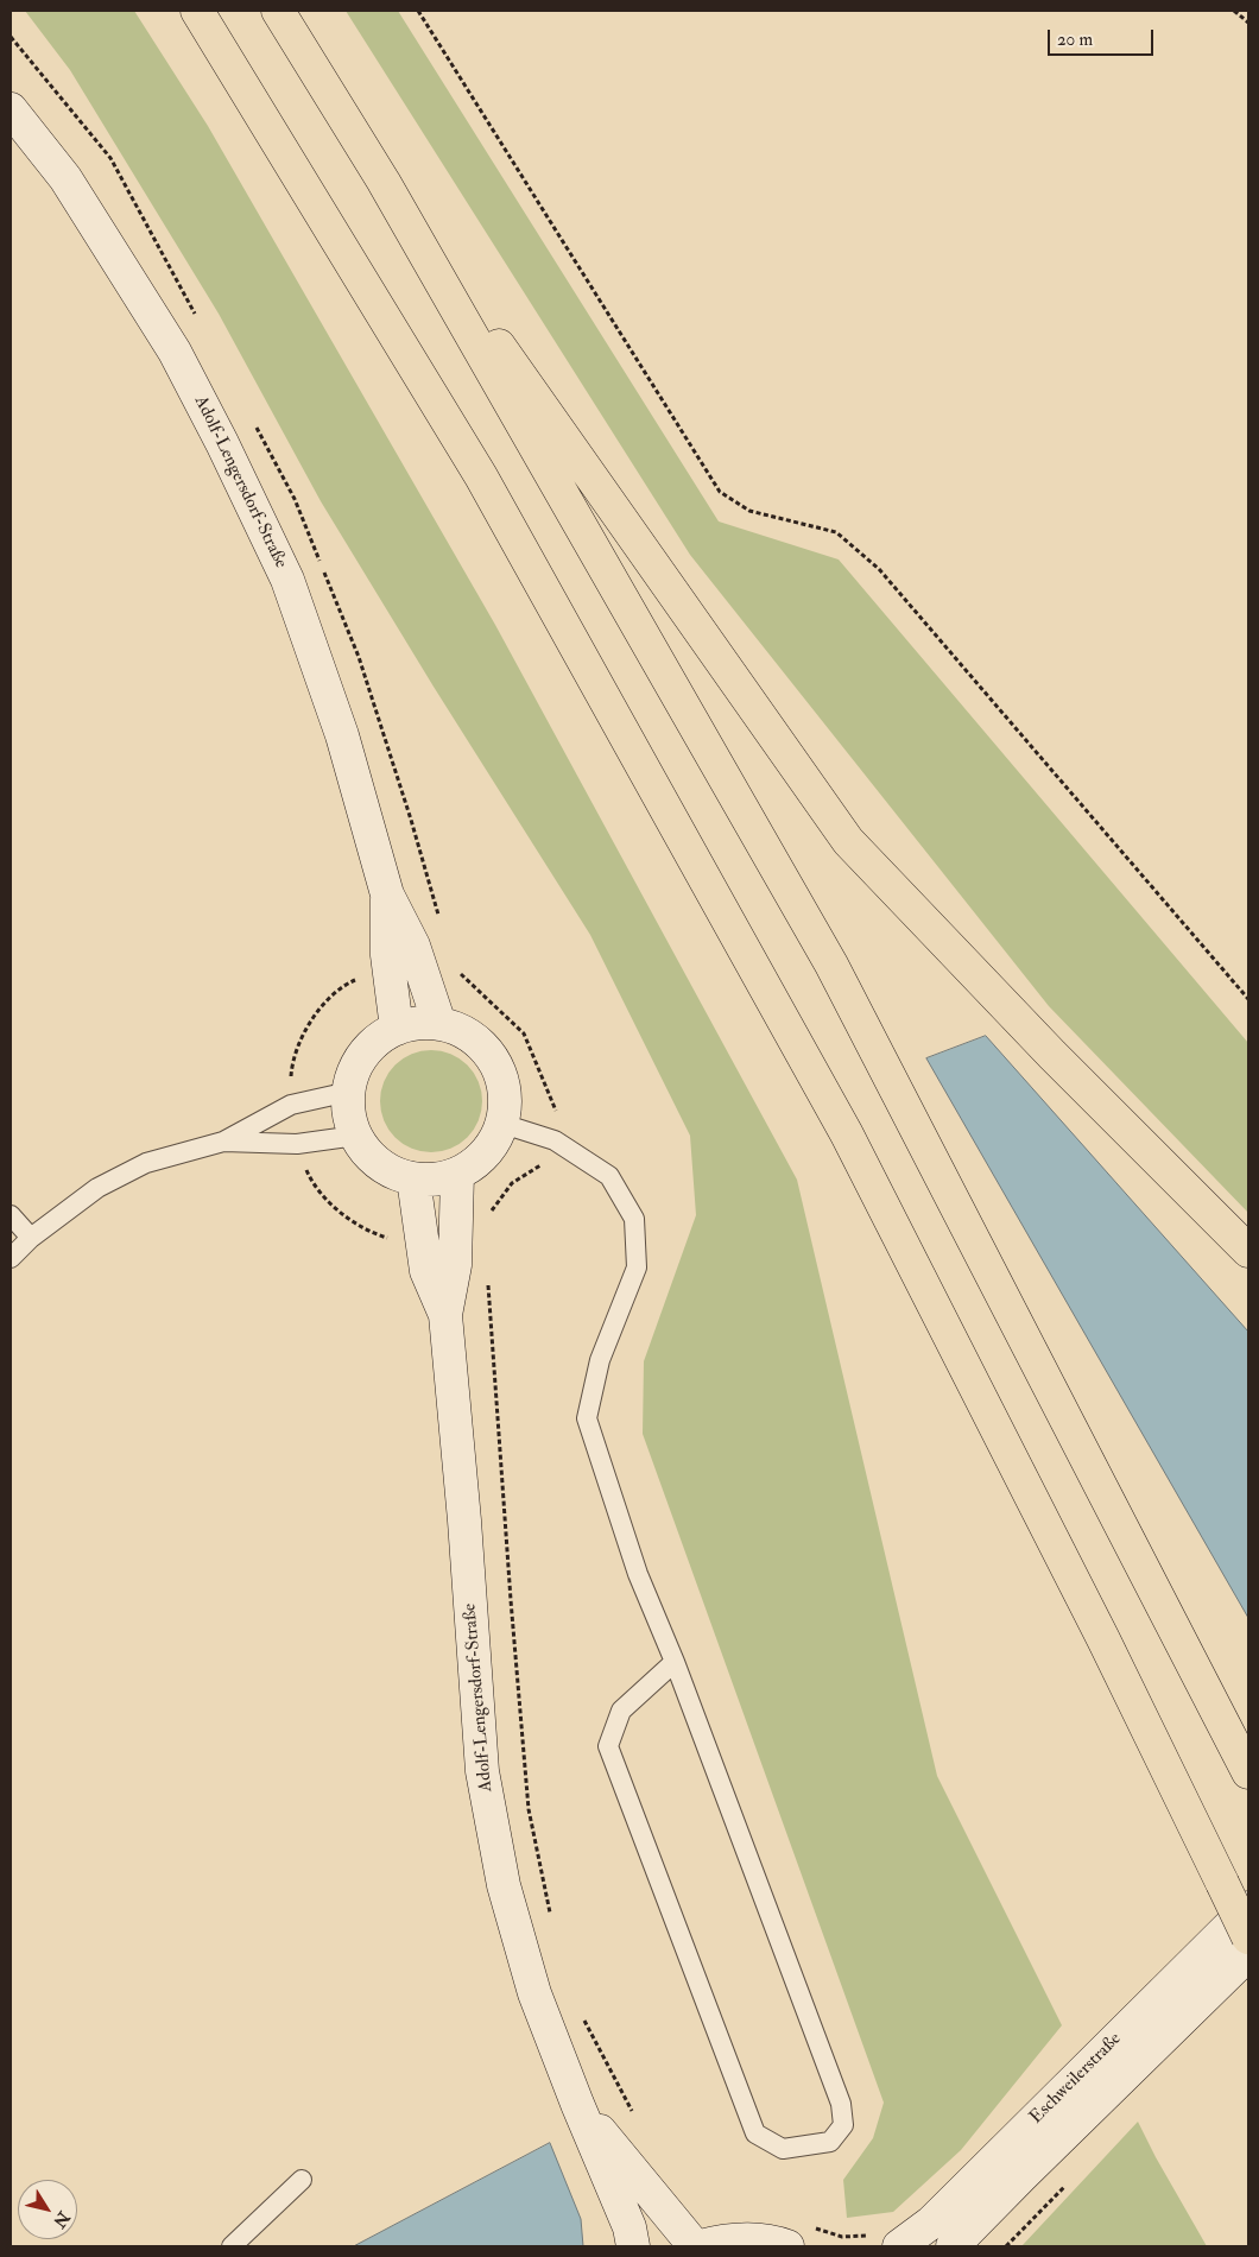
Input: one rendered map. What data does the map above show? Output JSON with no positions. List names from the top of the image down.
{
  "streets": {
    "street": ["Adolf-Lengersdorf-Straße", "Eschweilerstraße"]
  },
  "scale_bar": "20 m",
  "north": "bottom right"
}
